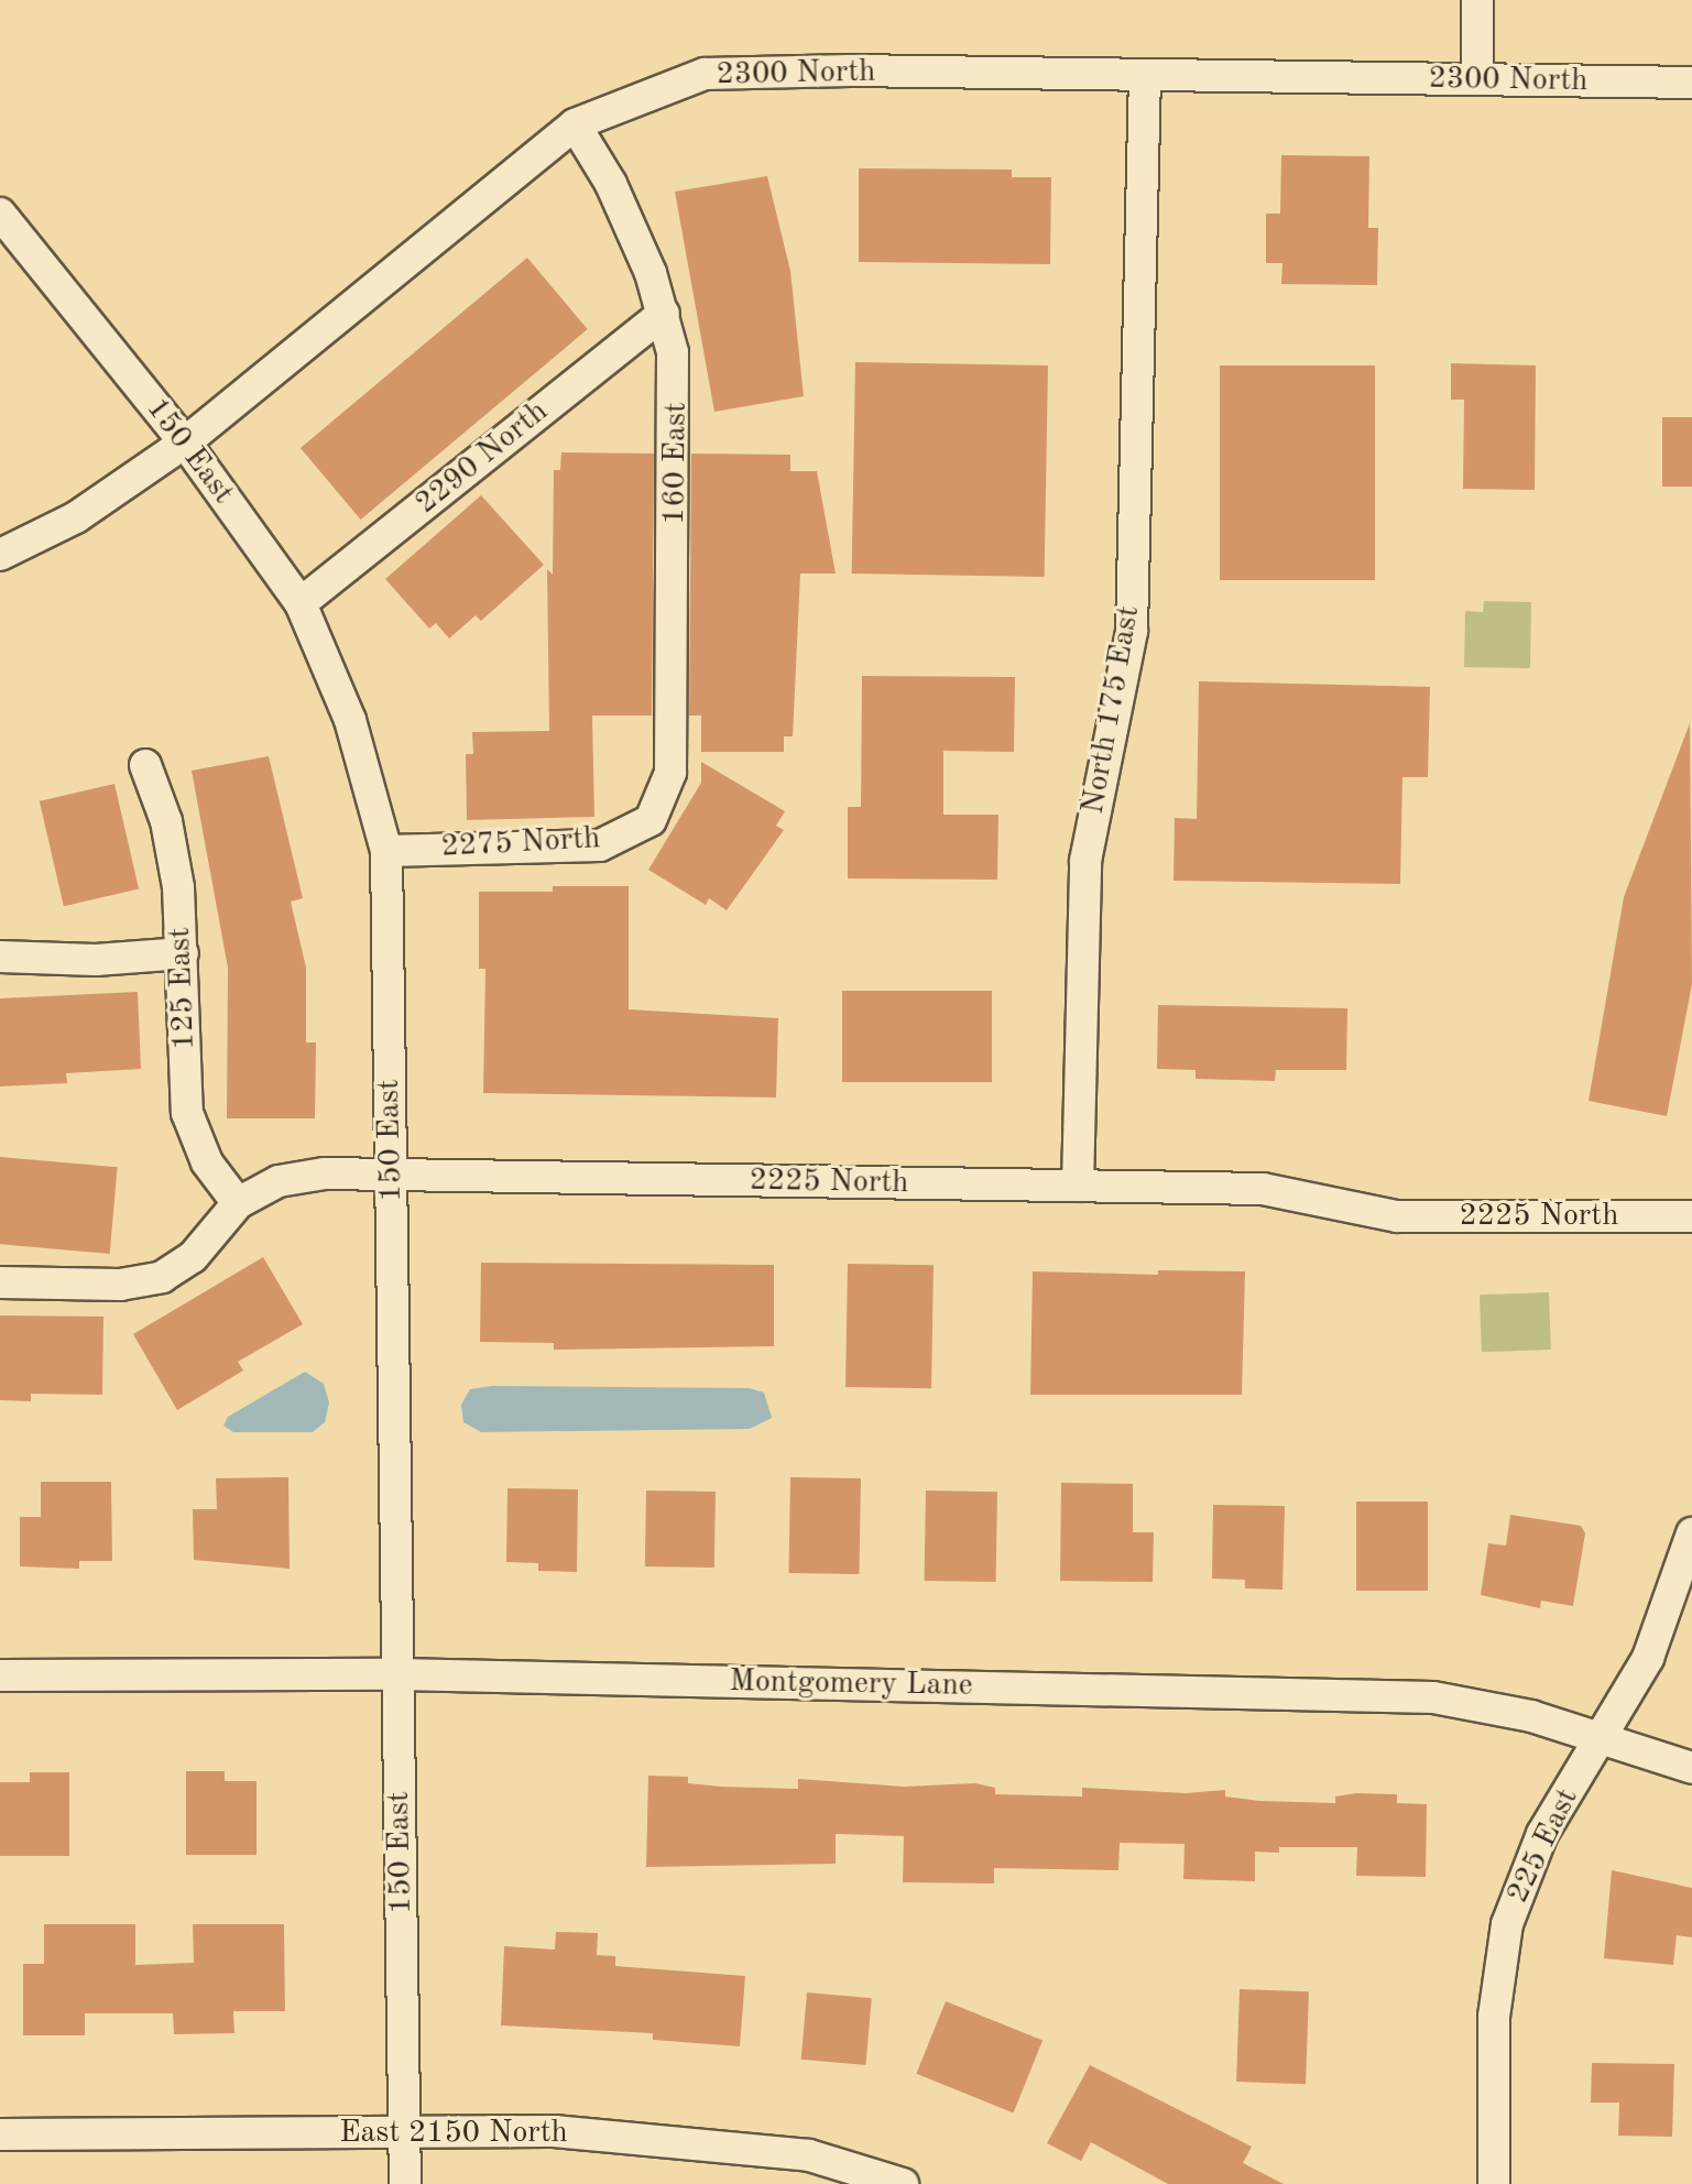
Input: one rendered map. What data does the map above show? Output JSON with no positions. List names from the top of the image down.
{
  "streets": {
    "street": [
      "2300 North",
      "150 East",
      "2290 North",
      "160 East",
      "North 175 East",
      "2275 North",
      "125 East",
      "2225 North",
      "Montgomery Lane",
      "225 East",
      "East 2150 North"
    ]
  },
  "crossings": [
    ["2300 North", "150 East"],
    ["2300 North", "160 East"],
    ["2300 North", "North 175 East"],
    ["150 East", "2290 North"],
    ["150 East", "2275 North"],
    ["150 East", "2225 North"],
    ["150 East", "Montgomery Lane"],
    ["150 East", "East 2150 North"],
    ["2290 North", "160 East"],
    ["160 East", "2275 North"],
    ["North 175 East", "2225 North"],
    ["125 East", "2225 North"],
    ["Montgomery Lane", "225 East"]
  ]
}
